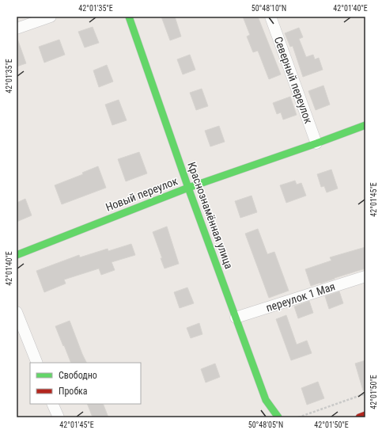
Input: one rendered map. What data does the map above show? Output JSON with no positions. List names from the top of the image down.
{
  "streets": {
    "main road": ["Новый переулок", "Краснознамённая улица"],
    "street": ["Северный переулок", "переулок 1 Мая"]
  },
  "crossings": [
    ["Северный переулок", "Новый переулок"],
    ["Новый переулок", "Краснознамённая улица"],
    ["Краснознамённая улица", "переулок 1 Мая"]
  ],
  "legend": ["Свободно", "Пробка"],
  "coordinates": [
    "42°01'35\"E",
    "50°48'10\"N",
    "42°01'40\"E",
    "42°01'45\"E",
    "42°01'50\"E",
    "50°48'05\"N"
  ]
}
